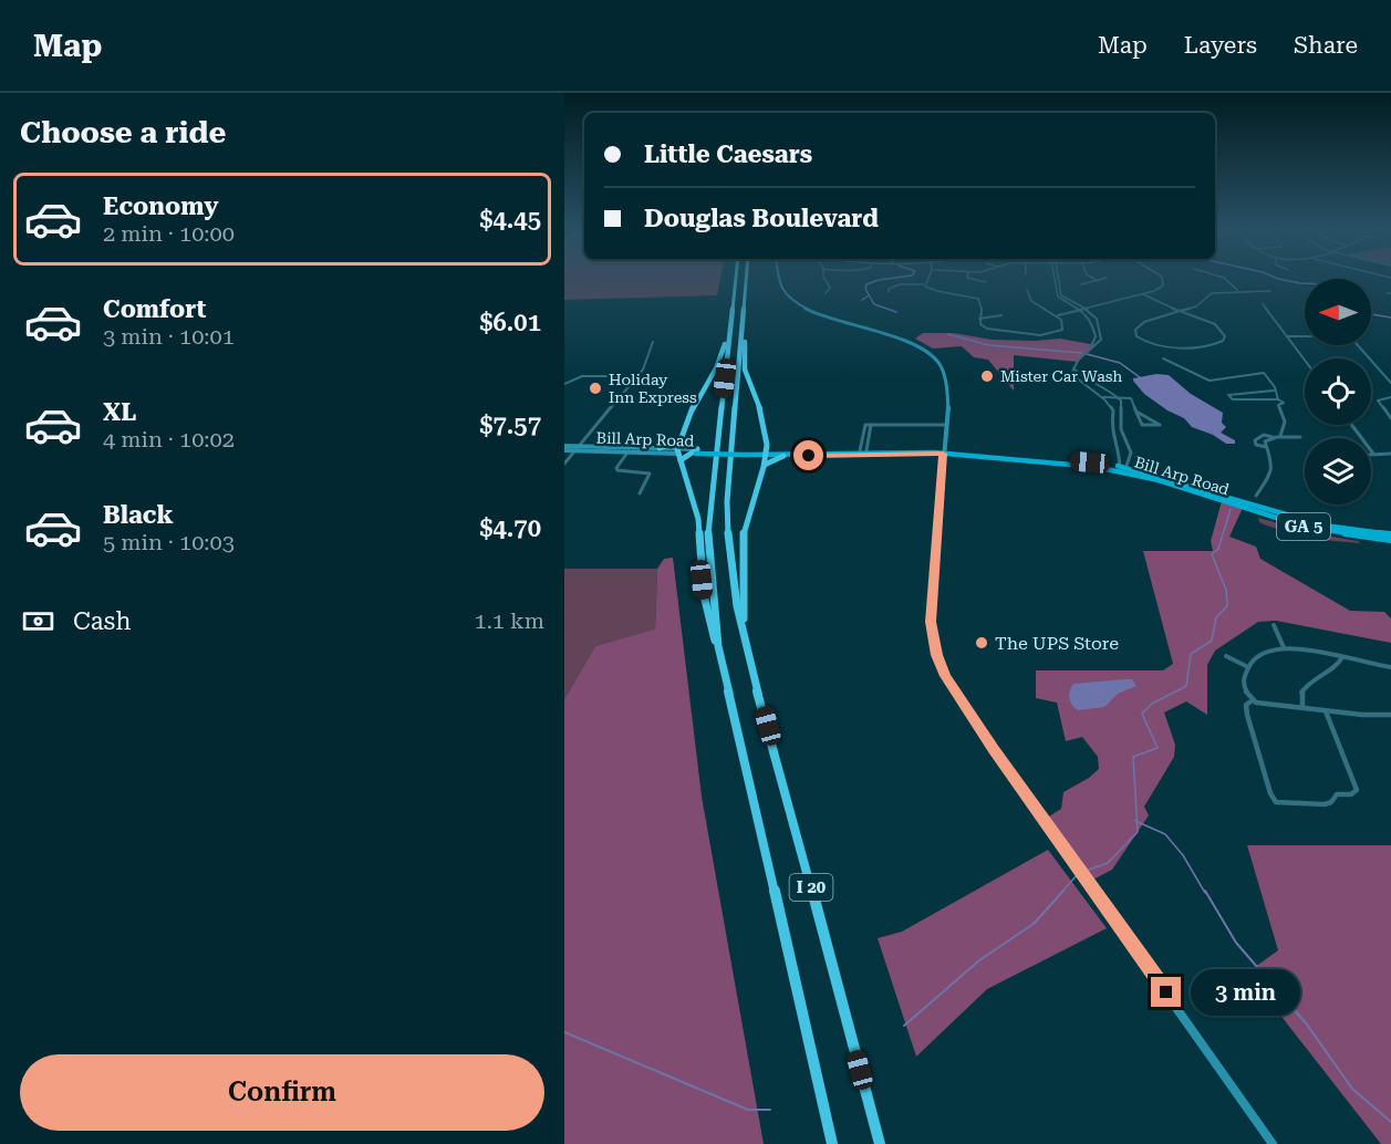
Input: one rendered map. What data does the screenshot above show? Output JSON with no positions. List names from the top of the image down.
{
  "streets": {
    "highway": ["I 20"],
    "main road": ["Bill Arp Road", "GA 5"]
  },
  "places": ["Mister Car Wash", "Holiday Inn Express", "The UPS Store"],
  "north": "left",
  "page": {
    "header": "Map",
    "nav": ["Map", "Layers", "Share"],
    "heading": "Choose a ride",
    "banner": ["Little Caesars", "Douglas Boulevard"],
    "list": [
      {
        "name": "Economy",
        "note": "2 min · 10:00",
        "value": "$4.45"
      },
      {
        "name": "Comfort",
        "note": "3 min · 10:01",
        "value": "$6.01"
      },
      {
        "name": "XL",
        "note": "4 min · 10:02",
        "value": "$7.57"
      },
      {
        "name": "Black",
        "note": "5 min · 10:03",
        "value": "$4.70"
      }
    ],
    "pay": ["Cash", "1.1 km"],
    "bubble": "3 min",
    "buttons": "Confirm"
  }
}
